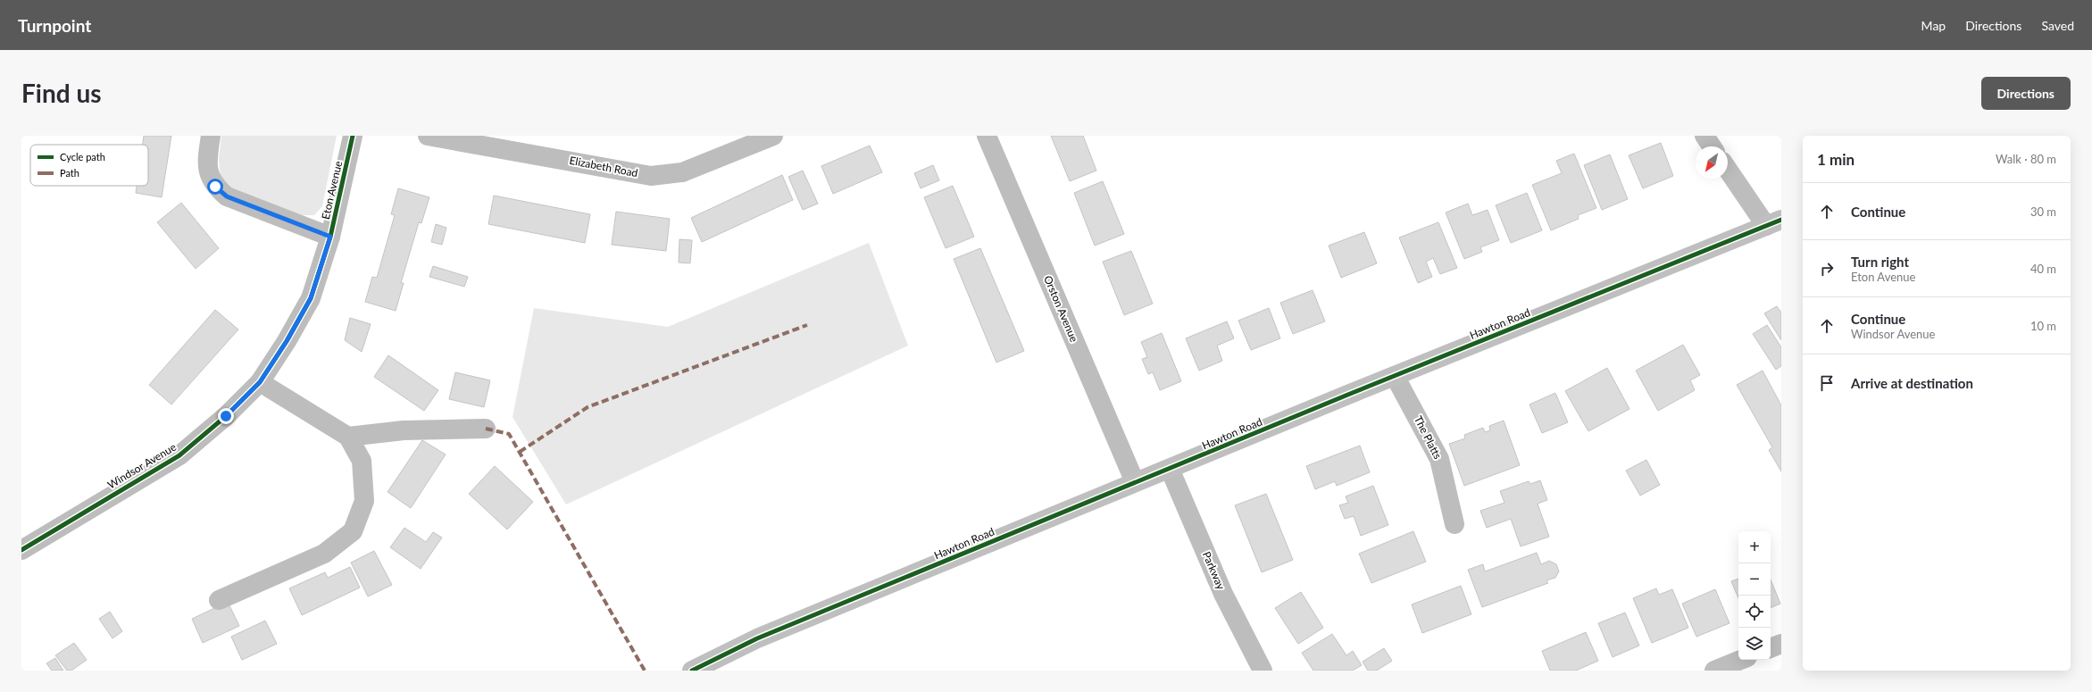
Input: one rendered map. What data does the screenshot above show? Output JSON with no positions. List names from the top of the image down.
{
  "streets": {
    "street": [
      "Elizabeth Road",
      "Eton Avenue",
      "Orston Avenue",
      "Hawton Road",
      "The Platts",
      "Windsor Avenue",
      "Parkway"
    ]
  },
  "crossings": [
    ["Eton Avenue", "Windsor Avenue"],
    ["Orston Avenue", "Hawton Road"],
    ["Hawton Road", "The Platts"],
    ["Hawton Road", "Parkway"]
  ],
  "legend": ["Cycle path", "Path"],
  "north": "bottom left",
  "page": {
    "header": "Turnpoint",
    "nav": ["Map", "Directions", "Saved"],
    "buttons": "Directions",
    "title": "Find us",
    "heading": ["1 min", "Walk · 80 m"],
    "list": [
      ["Continue", "30 m"],
      ["Turn right", "Eton Avenue", "40 m"],
      ["Continue", "Windsor Avenue", "10 m"],
      "Arrive at destination"
    ],
    "map_buttons": ["+", "−"]
  }
}
